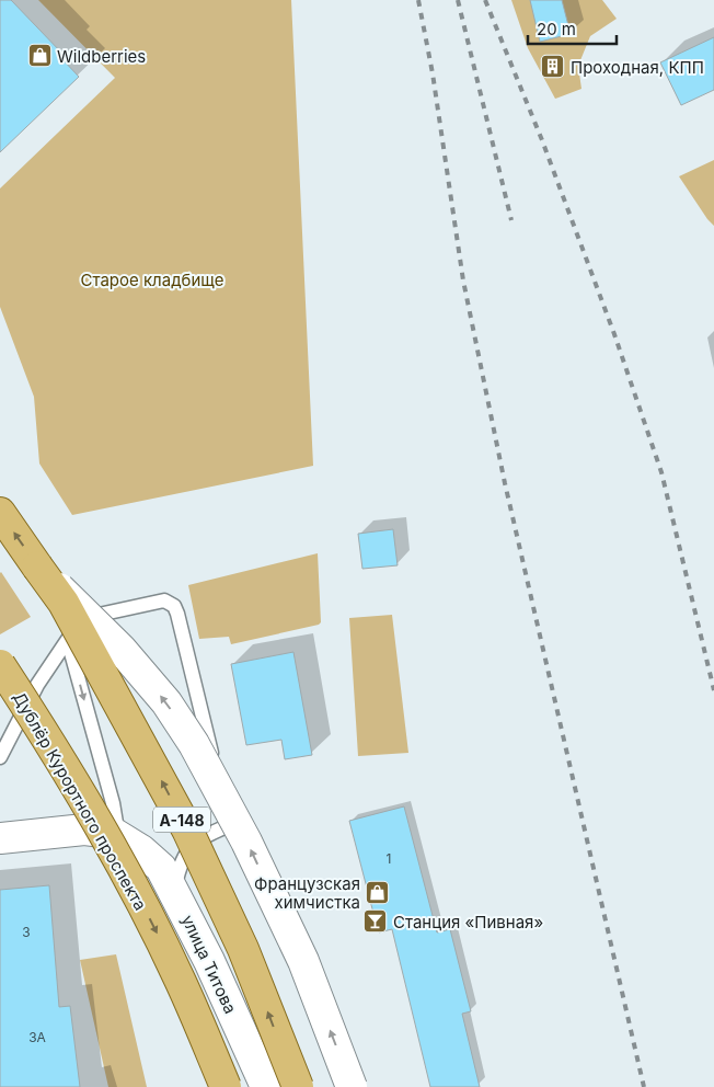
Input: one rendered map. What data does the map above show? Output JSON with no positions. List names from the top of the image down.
{
  "streets": {
    "main road": ["Дублёр Курортного проспекта", "А-148", "улица Титова"]
  },
  "parks": ["Старое кладбище"],
  "places": {
    "shop": ["Wildberries", "Французская химчистка"],
    "building": ["Проходная, КПП"],
    "bar": ["Станция «Пивная»"]
  },
  "house_numbers": ["1", "3", "3А"],
  "scale_bar": "20 m"
}
